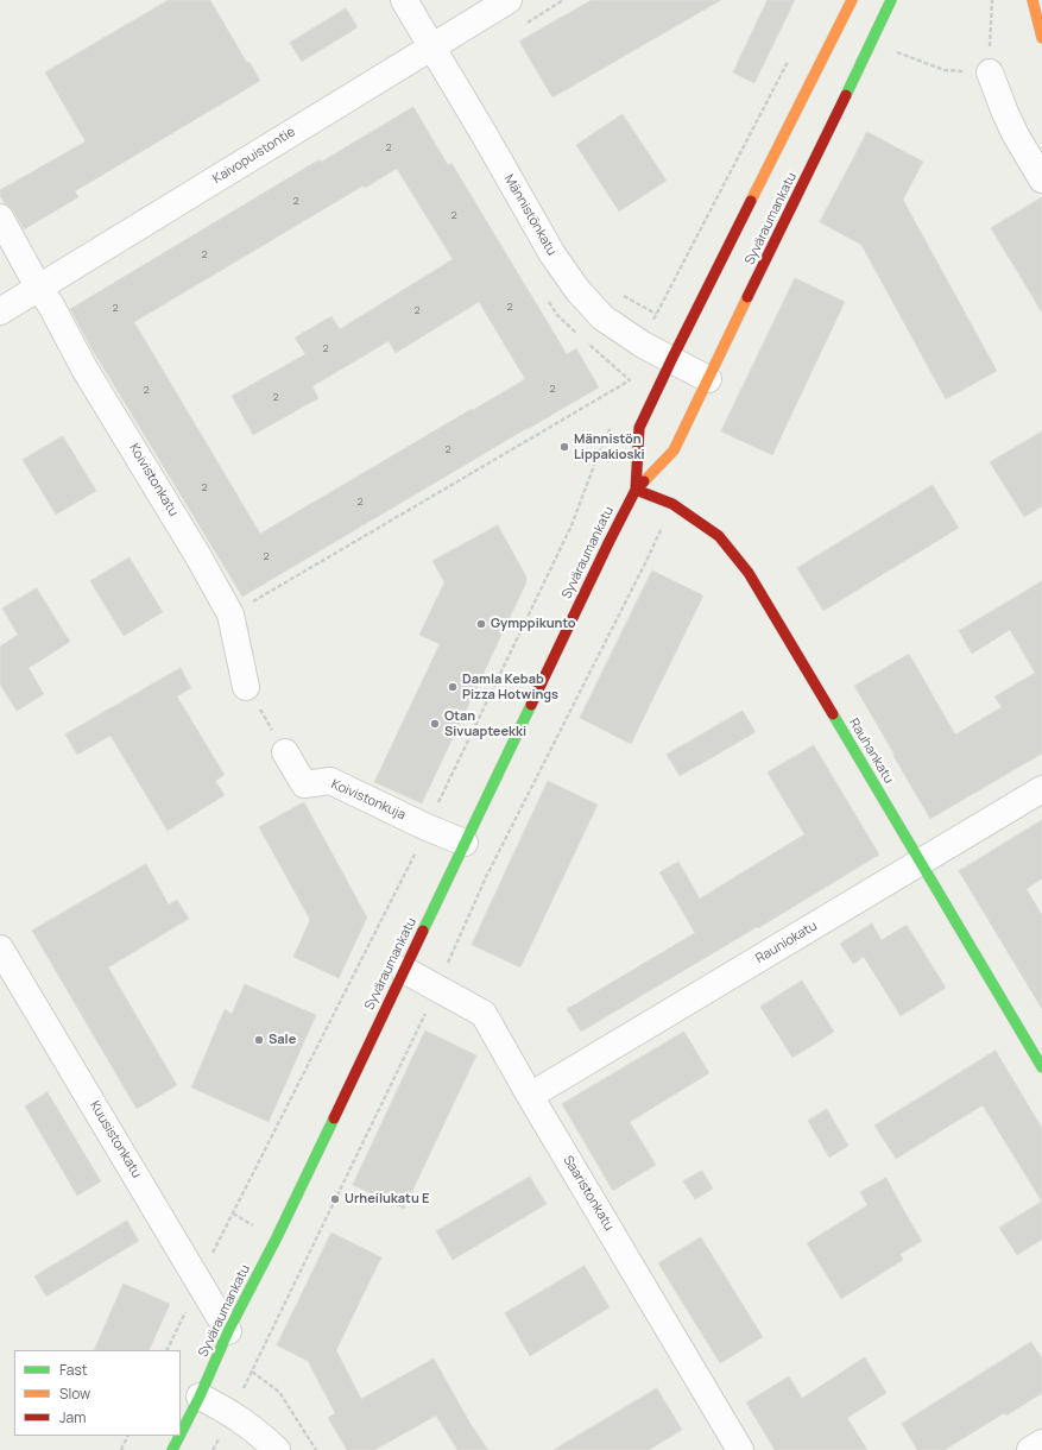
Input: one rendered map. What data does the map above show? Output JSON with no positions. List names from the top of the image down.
{
  "streets": {
    "main road": ["Syväraumankatu", "Rauhankatu"],
    "street": [
      "Kaivopuistontie",
      "Männistönkatu",
      "Koivistonkatu",
      "Koivistonkuja",
      "Rauniokatu",
      "Kuusistonkatu",
      "Saaristonkatu"
    ]
  },
  "crossings": [
    ["Kaivopuistontie", "Männistönkatu"],
    ["Kaivopuistontie", "Koivistonkatu"],
    ["Männistönkatu", "Syväraumankatu"],
    ["Syväraumankatu", "Rauhankatu"],
    ["Syväraumankatu", "Koivistonkuja"],
    ["Syväraumankatu", "Kuusistonkatu"],
    ["Syväraumankatu", "Saaristonkatu"],
    ["Rauhankatu", "Rauniokatu"],
    ["Rauniokatu", "Saaristonkatu"]
  ],
  "places": [
    "Männistön Lippakioski",
    "Gymppikunto",
    "Damla Kebab Pizza Hotwings",
    "Otan Sivuapteekki",
    "Sale",
    "Urheilukatu E"
  ],
  "house_numbers": [
    "2",
    "2",
    "2",
    "2",
    "2",
    "2",
    "2",
    "2",
    "2",
    "2",
    "2",
    "2",
    "2",
    "2",
    "2"
  ],
  "legend": ["Fast", "Slow", "Jam"]
}
